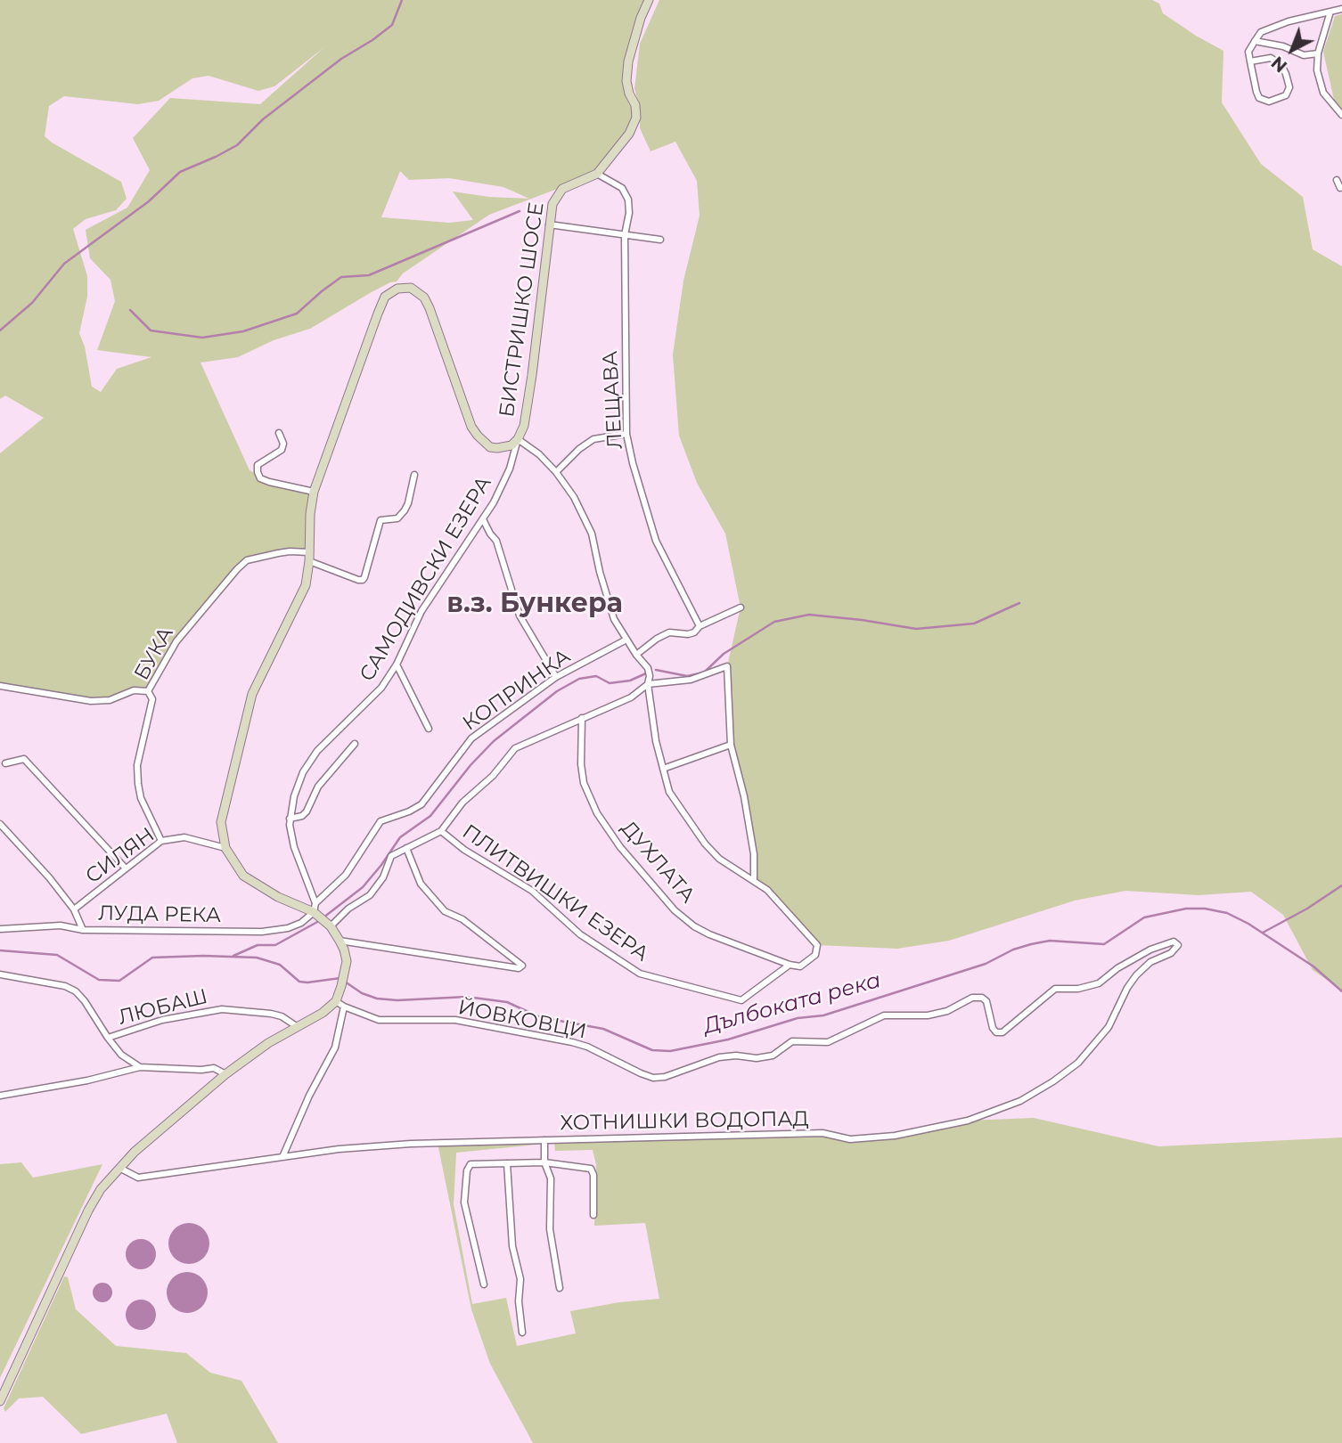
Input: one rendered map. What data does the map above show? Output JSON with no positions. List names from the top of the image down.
{
  "streets": {
    "street": [
      "БИСТРИШКО ШОСЕ",
      "ЛЕЩАВА",
      "САМОДИВСКИ ЕЗЕРА",
      "БУКА",
      "КОПРИНКА",
      "СИЛЯН",
      "ДУХЛАТА",
      "ПЛИТВИШКИ ЕЗЕРА",
      "ЛУДА РЕКА",
      "ЛЮБАШ",
      "ЙОВКОВЦИ",
      "ХОТНИШКИ ВОДОПАД"
    ]
  },
  "crossings": [
    ["БИСТРИШКО ШОСЕ", "ЛЕЩАВА"],
    ["БИСТРИШКО ШОСЕ", "САМОДИВСКИ ЕЗЕРА"],
    ["БИСТРИШКО ШОСЕ", "БУКА"],
    ["БИСТРИШКО ШОСЕ", "КОПРИНКА"],
    ["БИСТРИШКО ШОСЕ", "СИЛЯН"],
    ["БИСТРИШКО ШОСЕ", "ЛУДА РЕКА"],
    ["БИСТРИШКО ШОСЕ", "ЙОВКОВЦИ"],
    ["САМОДИВСКИ ЕЗЕРА", "КОПРИНКА"],
    ["САМОДИВСКИ ЕЗЕРА", "ЛУДА РЕКА"],
    ["БУКА", "СИЛЯН"],
    ["КОПРИНКА", "ЛУДА РЕКА"],
    ["ДУХЛАТА", "ПЛИТВИШКИ ЕЗЕРА"],
    ["ЙОВКОВЦИ", "ХОТНИШКИ ВОДОПАД"]
  ],
  "districts": ["в.з. Бункера"],
  "water": ["Дълбоката река"],
  "north": "bottom left"
}
